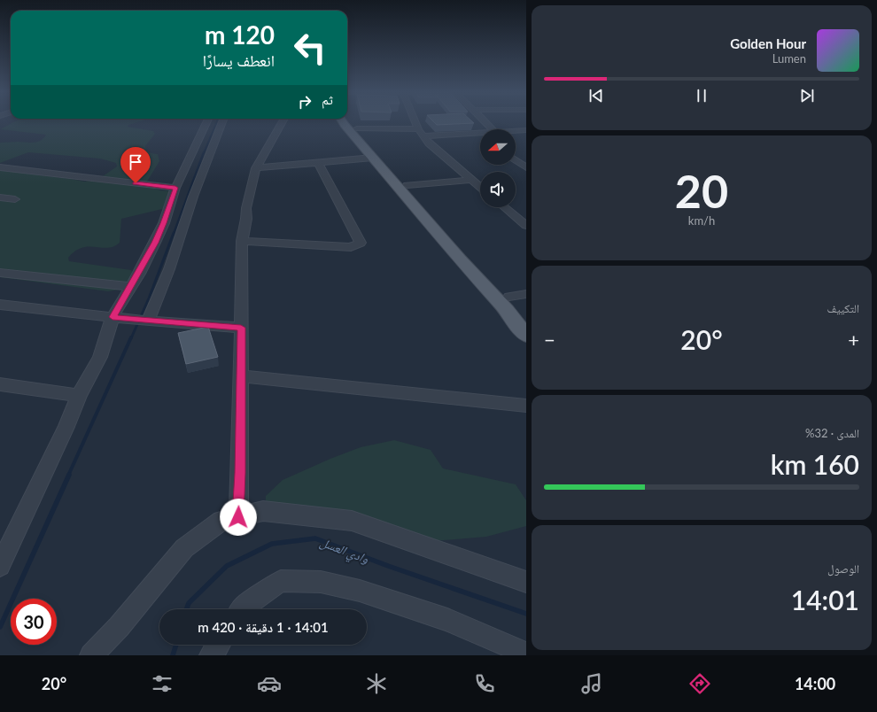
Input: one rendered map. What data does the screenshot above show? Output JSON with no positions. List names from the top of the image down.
{
  "water": ["وادي العسل"],
  "north": "left",
  "page": {
    "turn": ["120 m", "انعطف يسارًا"],
    "song": ["Golden Hour", "Lumen"],
    "then": "ثم",
    "tile": [
      ["20", "km/h"],
      "التكييف",
      ["المدى · 32%", "160 km"],
      ["الوصول", "14:01"]
    ],
    "heat": ["−", "20°", "+"],
    "limit": "30",
    "trip": "14:01 · 1 دقيقة · 420 m",
    "tabs": ["14:00", "20°"]
  }
}
